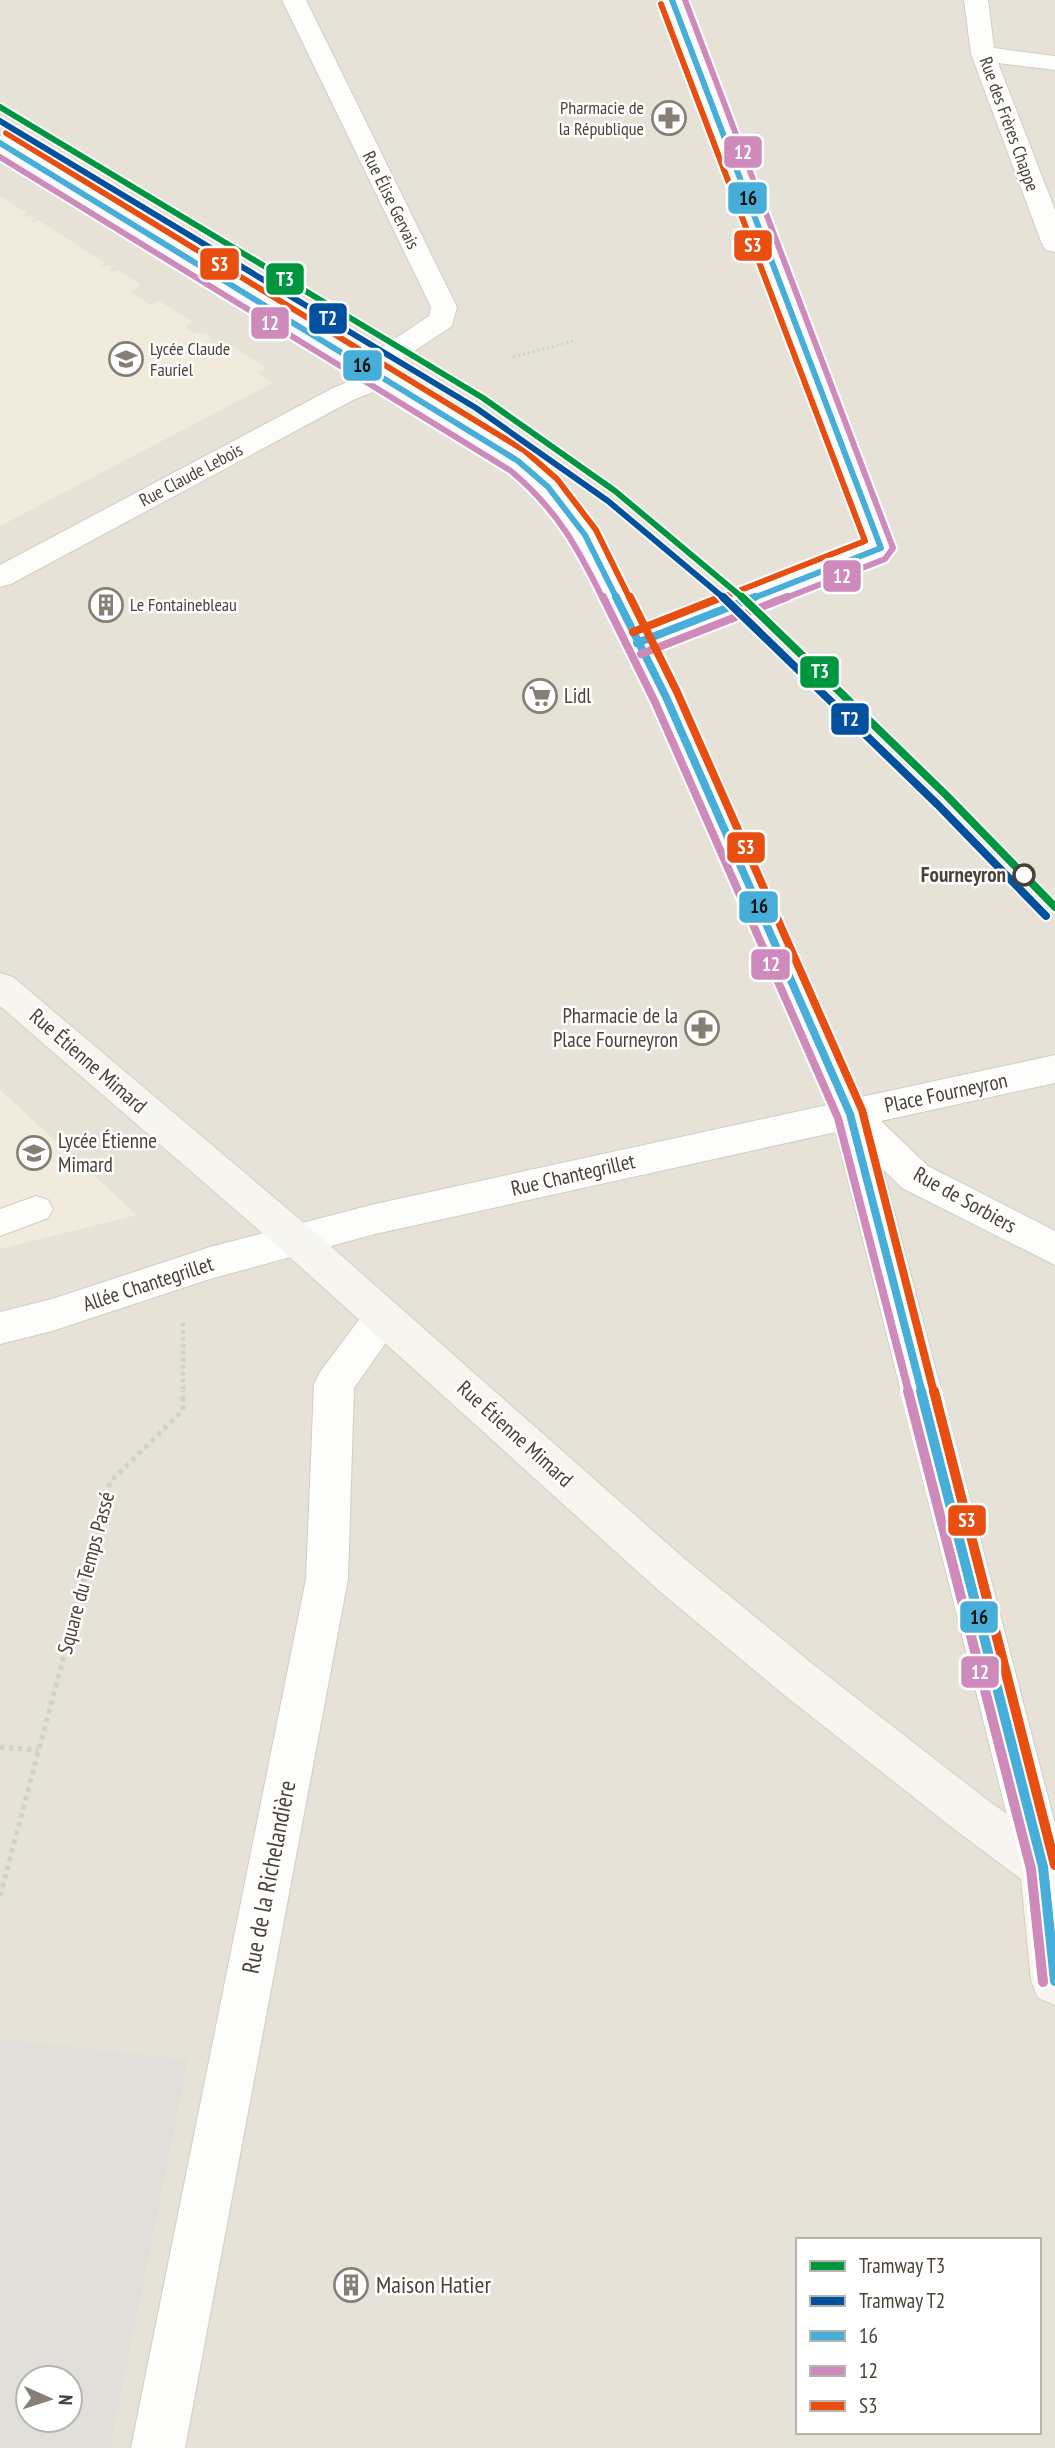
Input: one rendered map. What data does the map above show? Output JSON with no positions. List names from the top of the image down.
{
  "streets": {
    "main road": ["Rue Étienne Mimard"],
    "street": [
      "Rue des Frères Chappe",
      "Rue Élise Gervais",
      "Rue Claude Lebois",
      "Place Fourneyron",
      "Rue Chantegrillet",
      "Rue de Sorbiers",
      "Allée Chantegrillet",
      "Rue de la Richelandière"
    ],
    "path": ["Square du Temps Passé"]
  },
  "crossings": [
    ["Rue Élise Gervais", "Rue Claude Lebois"],
    ["Rue Étienne Mimard", "Rue Chantegrillet"],
    ["Rue Étienne Mimard", "Allée Chantegrillet"],
    ["Rue Étienne Mimard", "Rue de la Richelandière"],
    ["Place Fourneyron", "Rue Chantegrillet"],
    ["Place Fourneyron", "Rue de Sorbiers"],
    ["Rue Chantegrillet", "Rue de Sorbiers"],
    ["Rue Chantegrillet", "Allée Chantegrillet"],
    ["Allée Chantegrillet", "Square du Temps Passé"]
  ],
  "places": {
    "pharmacy": ["Pharmacie de la République", "Pharmacie de la Place Fourneyron"],
    "school or university": ["Lycée Claude Fauriel", "Lycée Étienne Mimard"],
    "building": ["Le Fontainebleau", "Maison Hatier"],
    "supermarket": ["Lidl"],
    "other": ["Fourneyron"]
  },
  "lines": [
    "transit line 16",
    "transit line 12",
    "transit line S3",
    "tram line T3",
    "tram line T2"
  ],
  "legend": [
    "Tramway T3",
    "Tramway T2",
    "16",
    "12",
    "S3"
  ],
  "north": "right"
}
